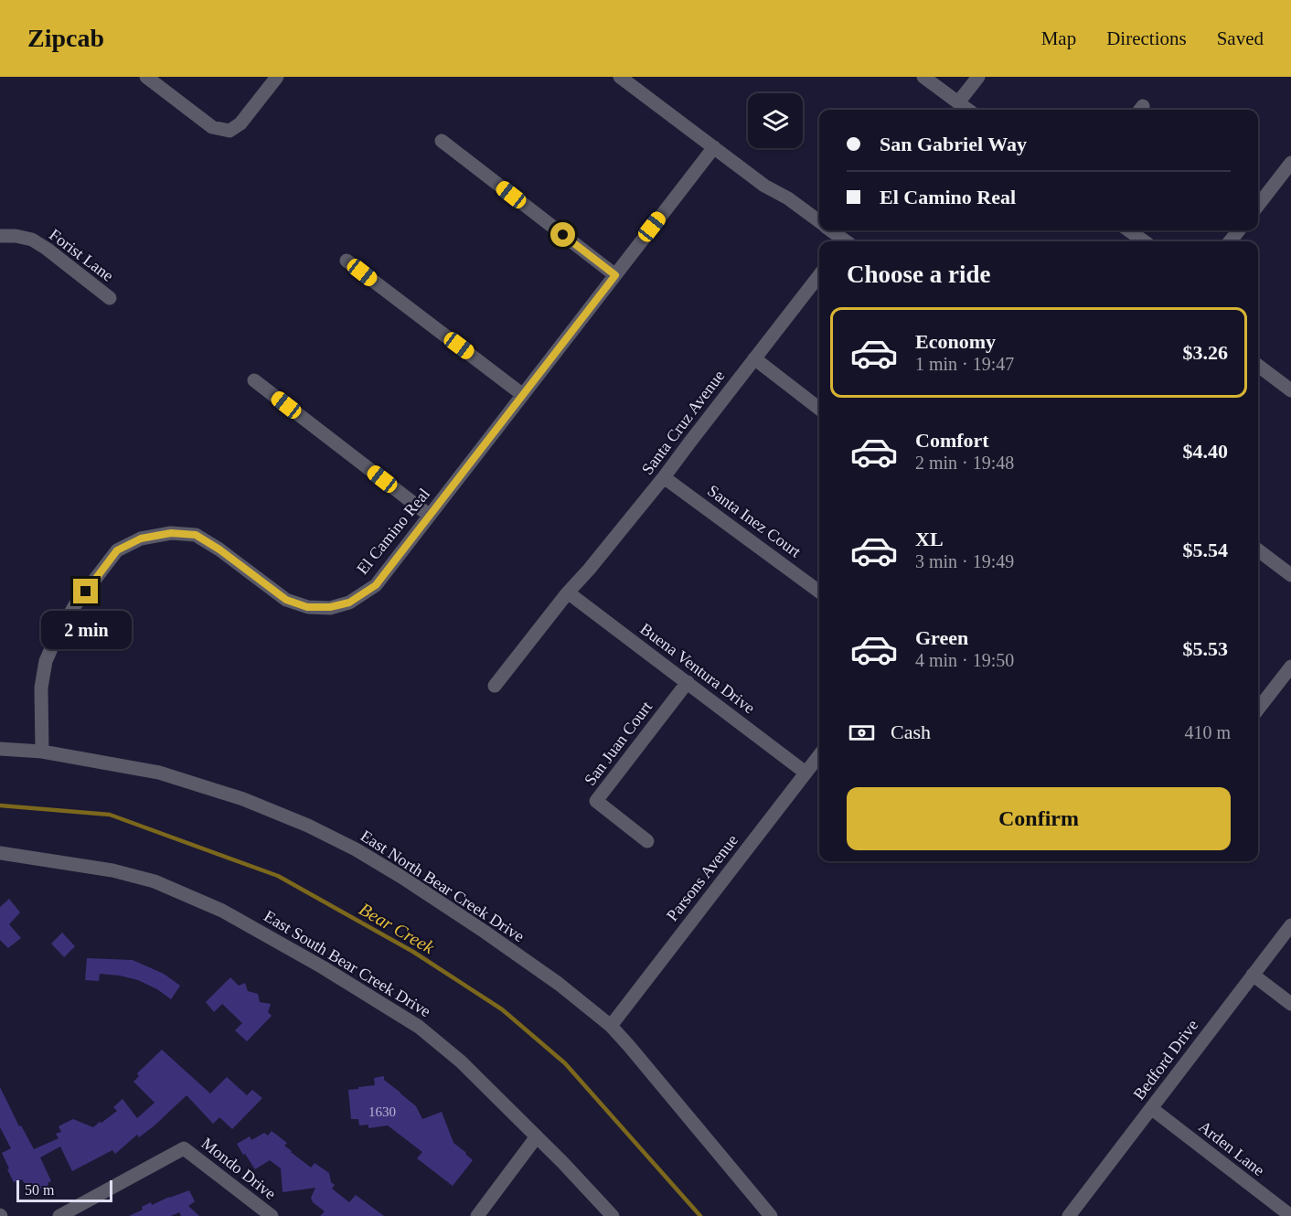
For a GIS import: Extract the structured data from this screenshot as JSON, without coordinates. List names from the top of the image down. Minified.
{"streets":{"street":["Forist Lane","Santa Cruz Avenue","Santa Inez Court","El Camino Real","Buena Ventura Drive","San Juan Court","Parsons Avenue","East North Bear Creek Drive","East South Bear Creek Drive","Bedford Drive","Arden Lane","Mondo Drive"]},"crossings":[["Santa Cruz Avenue","Santa Inez Court"],["Santa Cruz Avenue","Buena Ventura Drive"],["El Camino Real","East North Bear Creek Drive"],["Buena Ventura Drive","San Juan Court"],["Buena Ventura Drive","Parsons Avenue"],["Parsons Avenue","East North Bear Creek Drive"],["Bedford Drive","Arden Lane"]],"water":["Bear Creek"],"house_numbers":["1630"],"scale_bar":"50 m","page":{"header":"Zipcab","nav":["Map","Directions","Saved"],"banner":["San Gabriel Way","El Camino Real"],"heading":"Choose a ride","list":[{"name":"Economy","note":"1 min · 19:47","value":"$3.26"},{"name":"Comfort","note":"2 min · 19:48","value":"$4.40"},{"name":"XL","note":"3 min · 19:49","value":"$5.54"},{"name":"Green","note":"4 min · 19:50","value":"$5.53"}],"bubble":"2 min","pay":["Cash","410 m"],"buttons":"Confirm","scale":"50 m"}}
